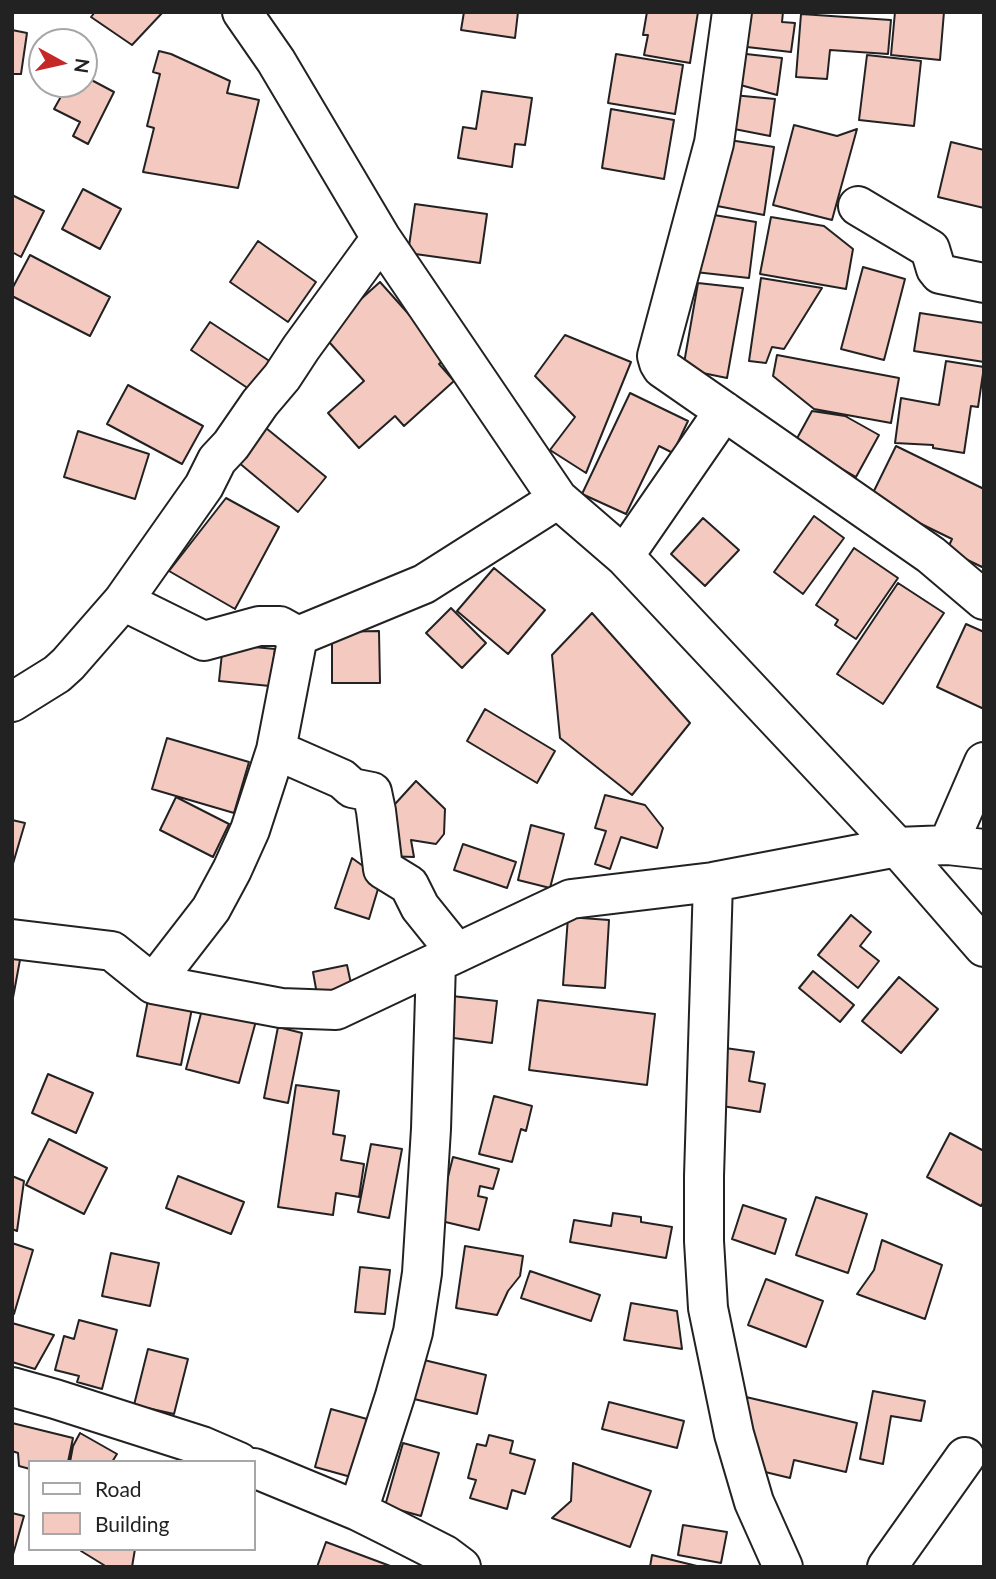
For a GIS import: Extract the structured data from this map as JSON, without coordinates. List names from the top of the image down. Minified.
{"legend":["Road","Building"],"north":"right"}
